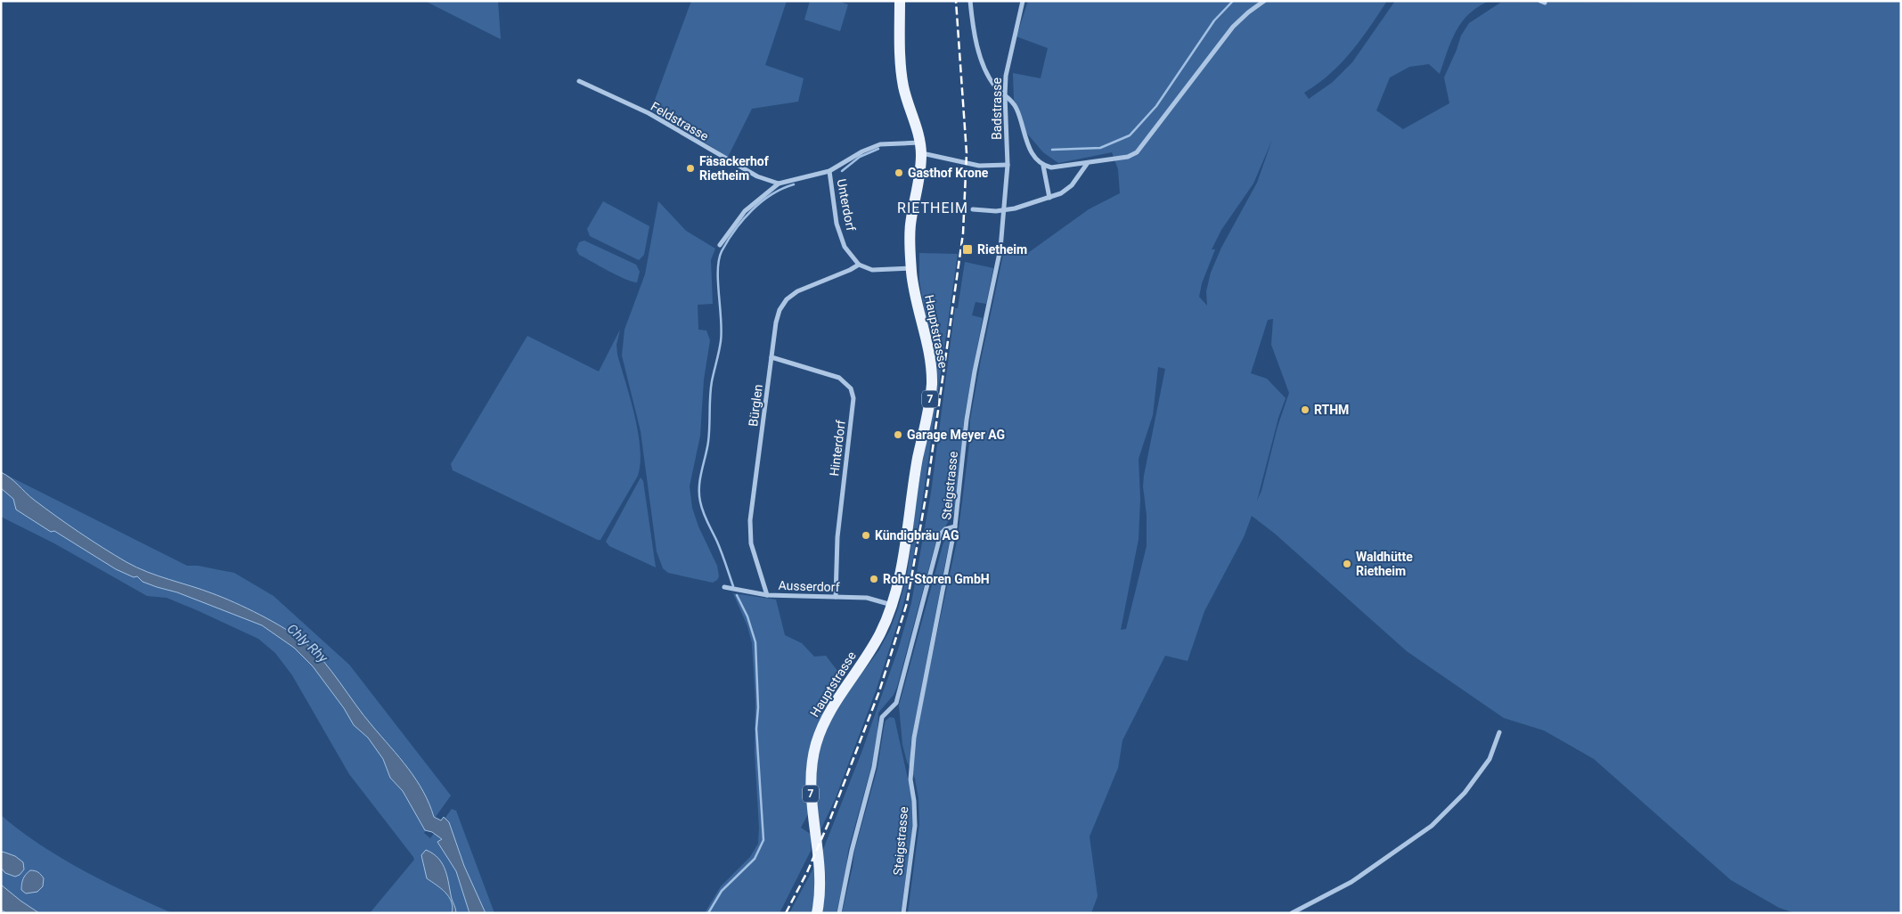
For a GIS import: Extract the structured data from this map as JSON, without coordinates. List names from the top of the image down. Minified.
{"streets":{"main road":["Hauptstrasse","7"],"street":["Badstrasse","Feldstrasse","Unterdorf","Bürglen","Hinterdorf","Steigstrasse","Ausserdorf"]},"crossings":[["Badstrasse","Steigstrasse"],["Unterdorf","Bürglen"],["Hauptstrasse","Ausserdorf"],["Bürglen","Hinterdorf"],["Bürglen","Ausserdorf"],["Hinterdorf","Ausserdorf"]],"districts":["RIETHEIM"],"water":["Chly Rhy"],"places":{"other":["Fäsackerhof Rietheim","Gasthof Krone","RTHM","Garage Meyer AG","Kündigbräu AG","Waldhütte Rietheim","Rohr-Storen GmbH"],"transit":["Rietheim"]}}
